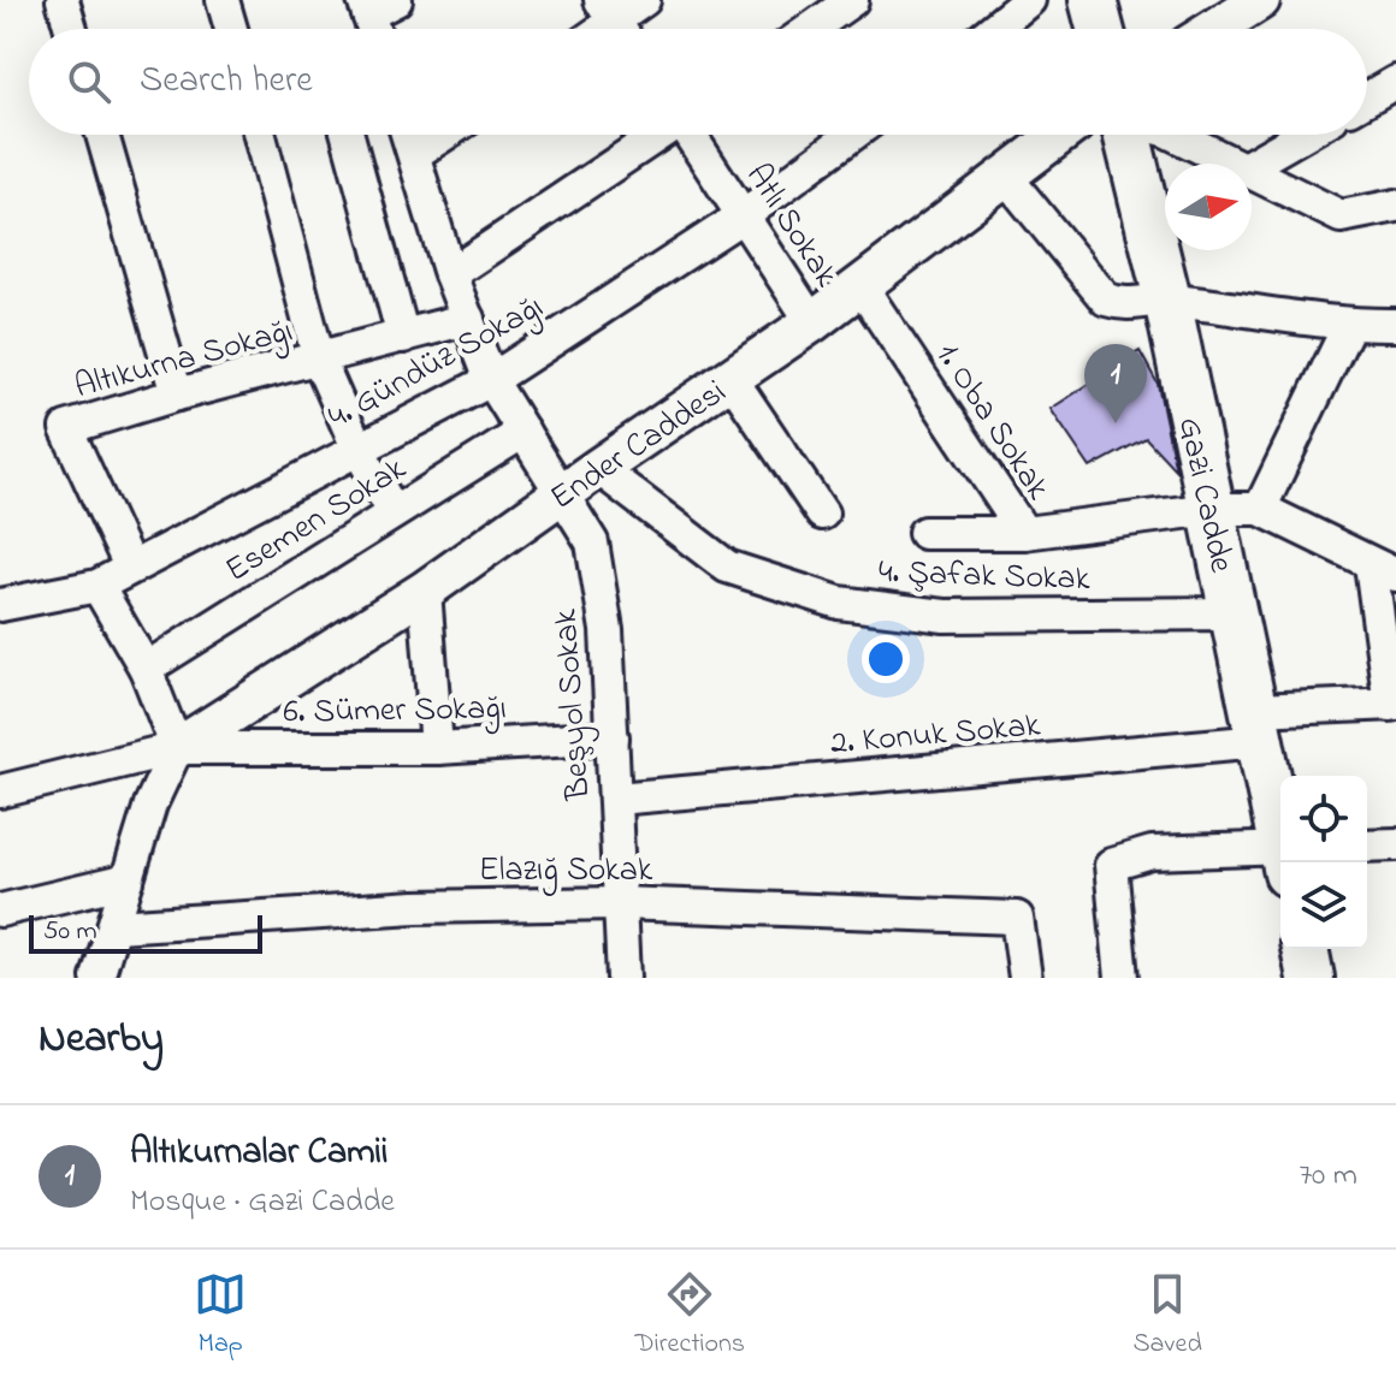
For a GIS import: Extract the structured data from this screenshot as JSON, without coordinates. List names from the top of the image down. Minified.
{"streets":{"main road":["Gazi Cadde"],"street":["Atlı Sokak","Altıkurna Sokağı","4. Gündüz Sokağı","1. Oba Sokak","Ender Caddesi","Esemen Sokak","4. Şafak Sokak","Beşyol Sokak","6. Sümer Sokağı","2. Konuk Sokak","Elazığ Sokak"]},"crossings":[["Atlı Sokak","4. Gündüz Sokağı"],["Atlı Sokak","Ender Caddesi"],["Altıkurna Sokağı","4. Gündüz Sokağı"],["Altıkurna Sokağı","Beşyol Sokak"],["4. Gündüz Sokağı","Beşyol Sokak"],["1. Oba Sokak","Ender Caddesi"],["1. Oba Sokak","Gazi Cadde"],["Ender Caddesi","4. Şafak Sokak"],["Ender Caddesi","Beşyol Sokak"],["Ender Caddesi","6. Sümer Sokağı"],["Gazi Cadde","4. Şafak Sokak"],["Gazi Cadde","2. Konuk Sokak"],["Esemen Sokak","Beşyol Sokak"],["Beşyol Sokak","6. Sümer Sokağı"],["Beşyol Sokak","2. Konuk Sokak"],["Beşyol Sokak","Elazığ Sokak"]],"scale_bar":"50 m","north":"right","page":{"search":"Search here","pins":"1","scale":"50 m","heading":"Nearby","list":[{"mark":"1","name":"Altıkurnalar Camii","note":"Mosque · Gazi Cadde","value":"70 m"}],"nav":["Map","Directions","Saved"]}}
